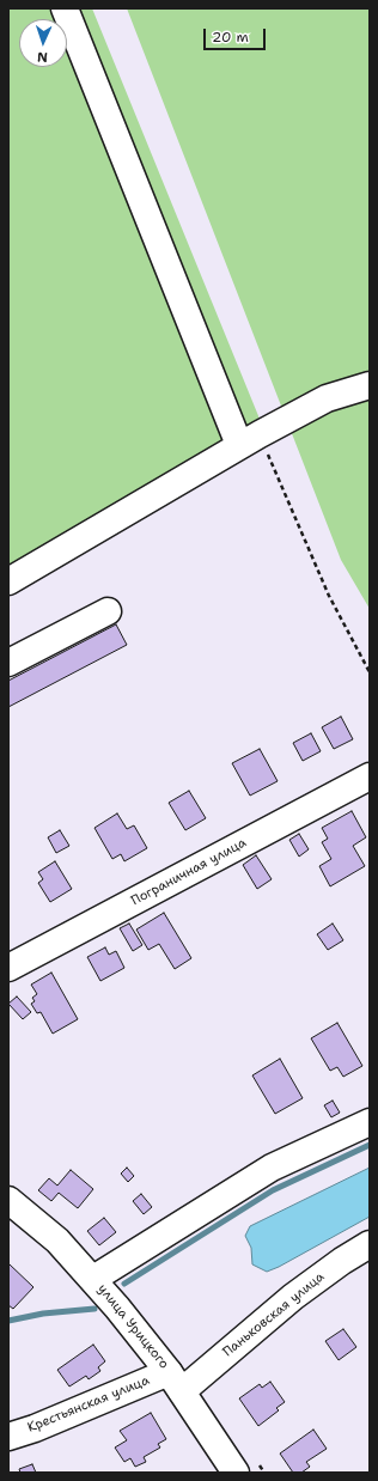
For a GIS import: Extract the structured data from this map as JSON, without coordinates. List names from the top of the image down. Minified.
{"streets":{"street":["Пограничная улица","Паньковская улица","улица Урицкого","Крестьянская улица"]},"crossings":[["Паньковская улица","улица Урицкого"],["Паньковская улица","Крестьянская улица"],["улица Урицкого","Крестьянская улица"]],"scale_bar":"20 m","north":"bottom"}
